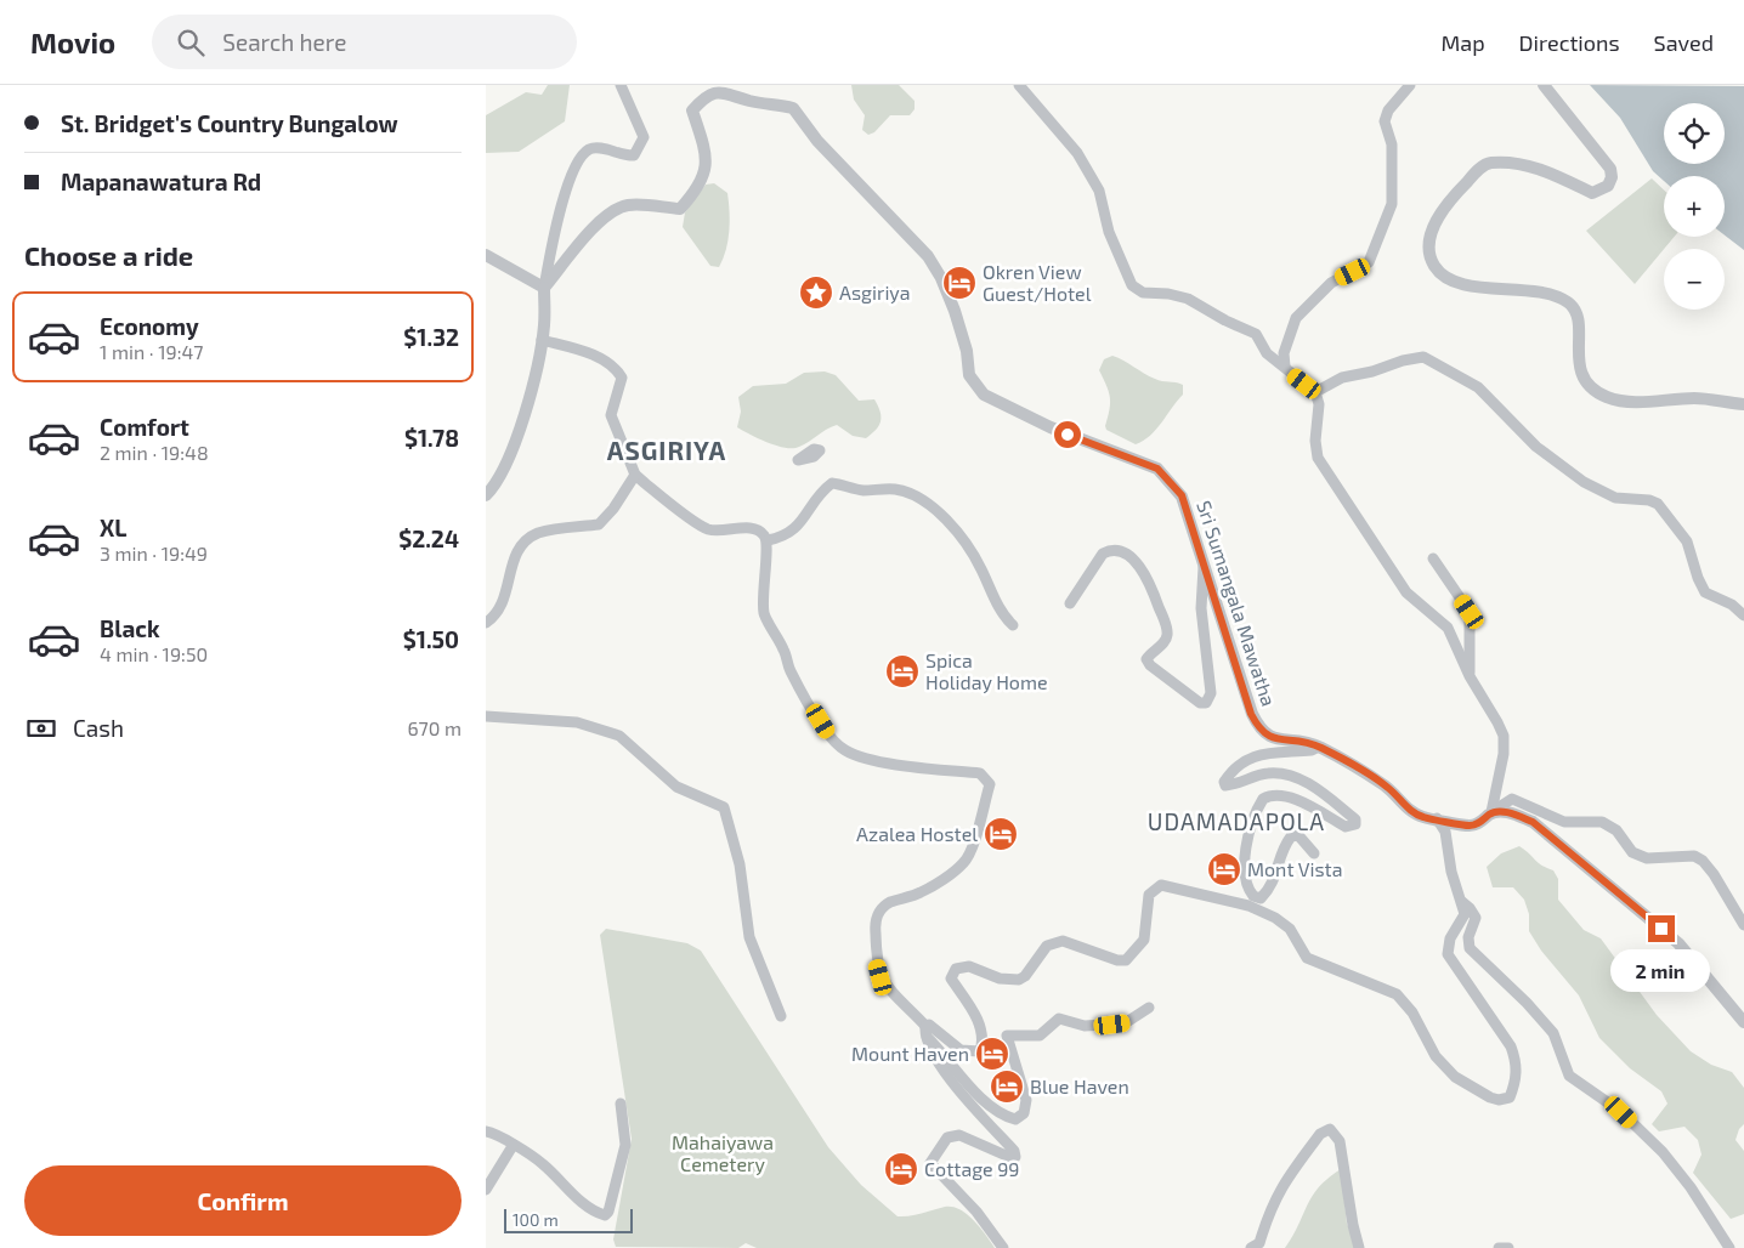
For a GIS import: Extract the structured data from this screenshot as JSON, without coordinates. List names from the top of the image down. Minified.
{"streets":{"street":["Sri Sumangala Mawatha"]},"districts":["ASGIRIYA","UDAMADAPOLA"],"parks":["Mahaiyawa Cemetery"],"places":{"hotel":["Okren View Guest/Hotel","Spica Holiday Home","Azalea Hostel","Mont Vista","Mount Haven","Blue Haven","Cottage 99"],"place":["Asgiriya"]},"scale_bar":"100 m","page":{"header":"Movio","search":"Search here","nav":["Map","Directions","Saved"],"banner":["St. Bridget's Country Bungalow","Mapanawatura Rd"],"map_buttons":["+","−"],"heading":"Choose a ride","list":[{"name":"Economy","note":"1 min · 19:47","value":"$1.32"},{"name":"Comfort","note":"2 min · 19:48","value":"$1.78"},{"name":"XL","note":"3 min · 19:49","value":"$2.24"},{"name":"Black","note":"4 min · 19:50","value":"$1.50"}],"pay":["Cash","670 m"],"bubble":"2 min","buttons":"Confirm","scale":"100 m"}}
